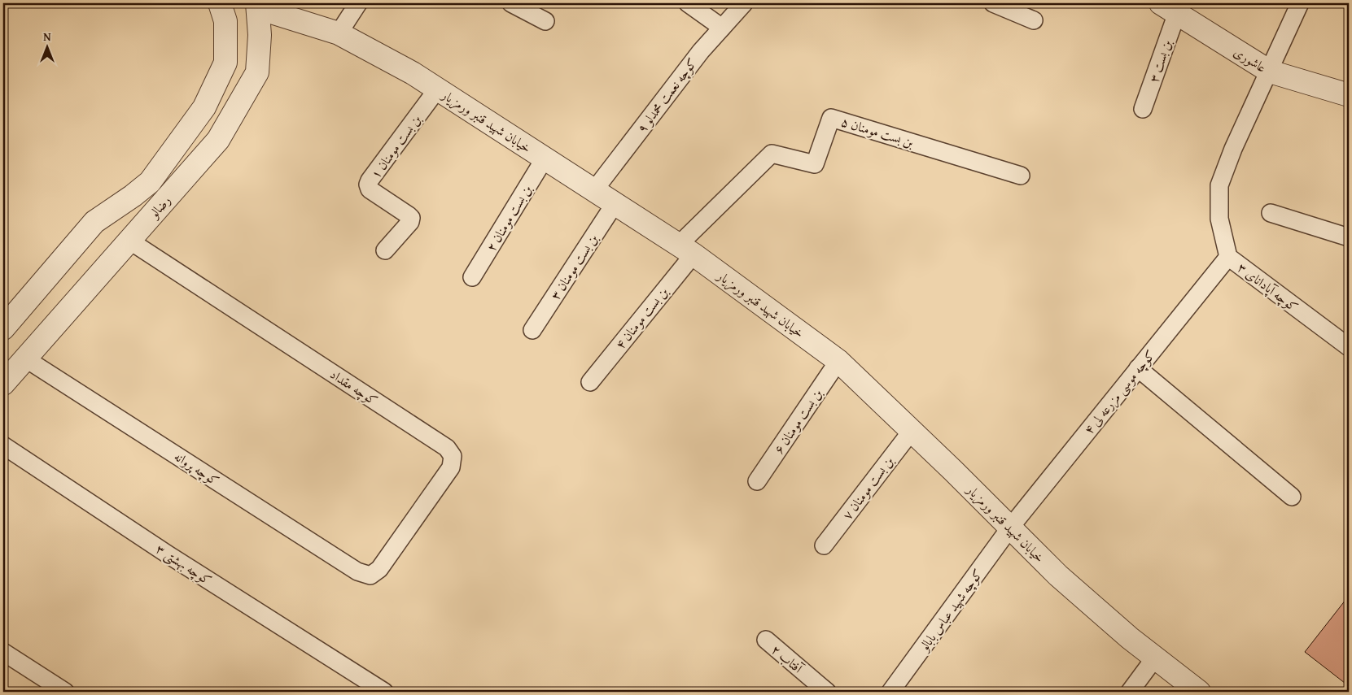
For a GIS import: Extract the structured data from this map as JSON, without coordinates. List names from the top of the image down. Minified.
{"streets":{"street":["عاشوری","۳ بن بست","کوچه نعمت محمدلو ۹","خیابان شهید قنبر ورمزیار","۵ بن بست مومنان","بن بست مومنان ۱","رضالو","۲ بن بست مومنان","۳ بن بست مومنان","کوچه آپادانای ۳","۴ بن بست مومنان","کوچه مقداد","۴ کوچه موسی مزرعه لی","۶ بن بست مومنان","کوچه پروانه","۷ بن بست مومنان","کوچه بهشتی ۳","کوچه شهید عباس بابالو","آفتاب ۲"]},"crossings":[["عاشوری","۳ بن بست"],["عاشوری","کوچه آپادانای ۳"],["کوچه نعمت محمدلو ۹","خیابان شهید قنبر ورمزیار"],["خیابان شهید قنبر ورمزیار","۵ بن بست مومنان"],["خیابان شهید قنبر ورمزیار","بن بست مومنان ۱"],["خیابان شهید قنبر ورمزیار","رضالو"],["خیابان شهید قنبر ورمزیار","۲ بن بست مومنان"],["خیابان شهید قنبر ورمزیار","۳ بن بست مومنان"],["خیابان شهید قنبر ورمزیار","۴ بن بست مومنان"],["خیابان شهید قنبر ورمزیار","۴ کوچه موسی مزرعه لی"],["خیابان شهید قنبر ورمزیار","۶ بن بست مومنان"],["خیابان شهید قنبر ورمزیار","۷ بن بست مومنان"],["خیابان شهید قنبر ورمزیار","کوچه شهید عباس بابالو"],["۵ بن بست مومنان","۴ بن بست مومنان"],["رضالو","کوچه مقداد"],["رضالو","کوچه پروانه"],["کوچه آپادانای ۳","۴ کوچه موسی مزرعه لی"],["کوچه مقداد","کوچه پروانه"],["۴ کوچه موسی مزرعه لی","کوچه شهید عباس بابالو"]],"north":"top"}
